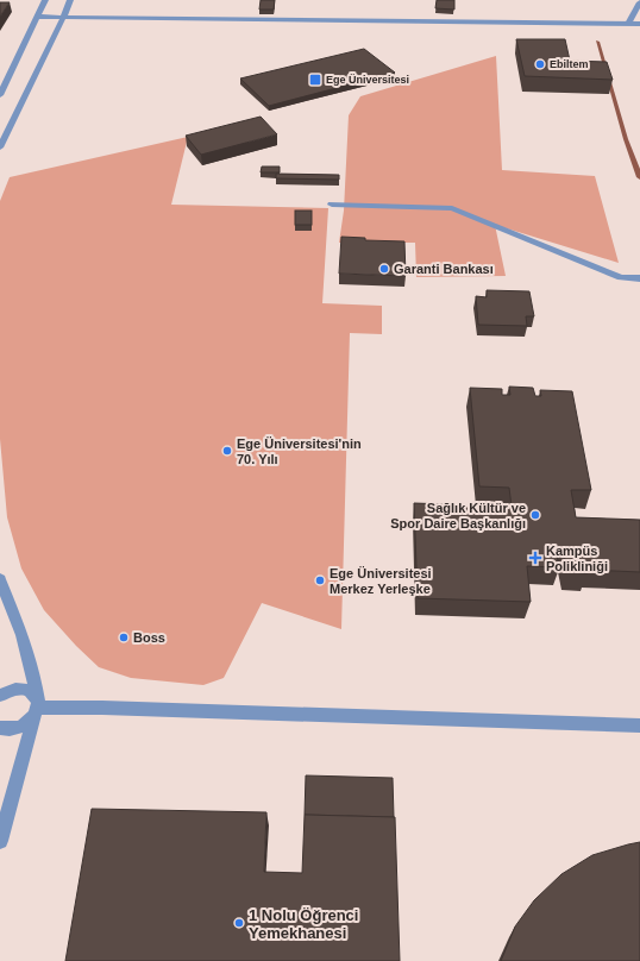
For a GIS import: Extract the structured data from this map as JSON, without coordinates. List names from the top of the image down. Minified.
{"places":{"other":["Ebiltem","Garanti Bankası","Ege Üniversitesi'nin 70. Yılı","Sağlık Kültür ve Spor Daire Başkanlığı","Ege Üniversitesi Merkez Yerleşke","Boss","1 Nolu Öğrenci Yemekhanesi"],"transit":["Ege Üniversitesi"],"health":["Kampüs Polikliniği"]}}
